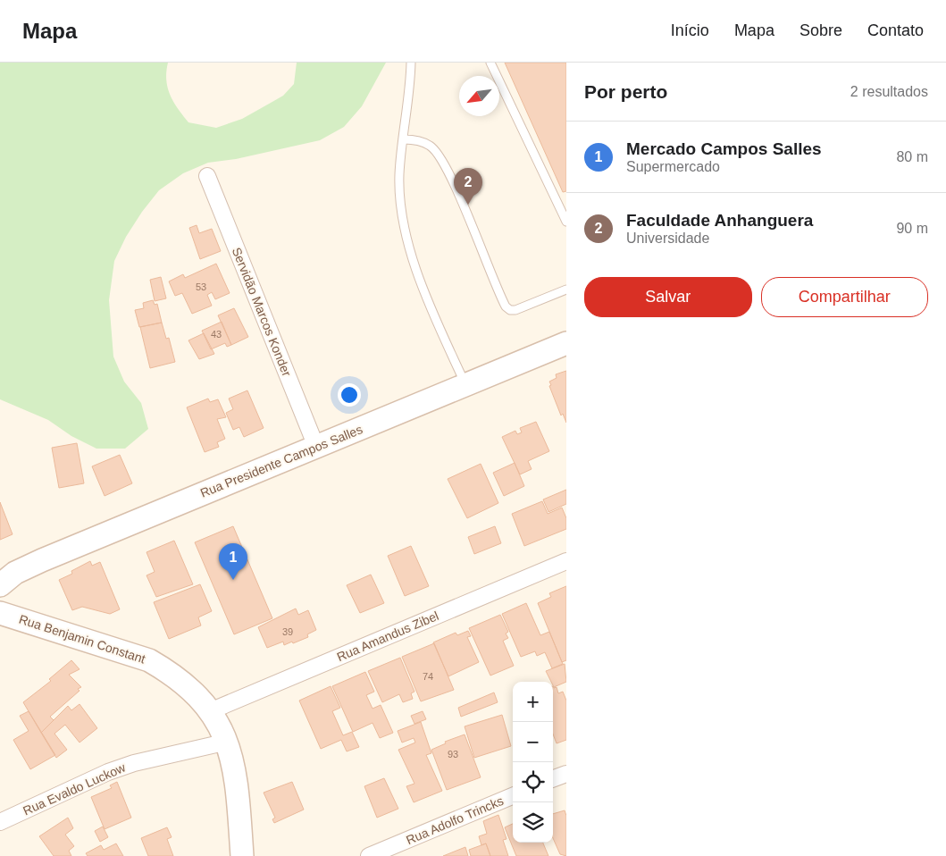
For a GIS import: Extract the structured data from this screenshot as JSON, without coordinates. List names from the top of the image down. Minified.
{"streets":{"main road":["Rua Presidente Campos Salles","Rua Benjamin Constant"],"street":["Servidão Marcos Konder","Rua Amandus Zibel","Rua Evaldo Luckow","Rua Adolfo Trincks"]},"crossings":[["Servidão Marcos Konder","Rua Presidente Campos Salles"],["Rua Amandus Zibel","Rua Benjamin Constant"],["Rua Benjamin Constant","Rua Evaldo Luckow"]],"house_numbers":["53","43","39","74","93"],"north":"bottom left","page":{"header":"Mapa","nav":["Início","Mapa","Sobre","Contato"],"heading":["Por perto","2 resultados"],"list":[{"mark":"1","name":"Mercado Campos Salles","note":"Supermercado","value":"80 m"},{"mark":"2","name":"Faculdade Anhanguera","note":"Universidade","value":"90 m"}],"pins":["2","1"],"buttons":["Salvar","Compartilhar"],"map_buttons":["+","−"]}}
